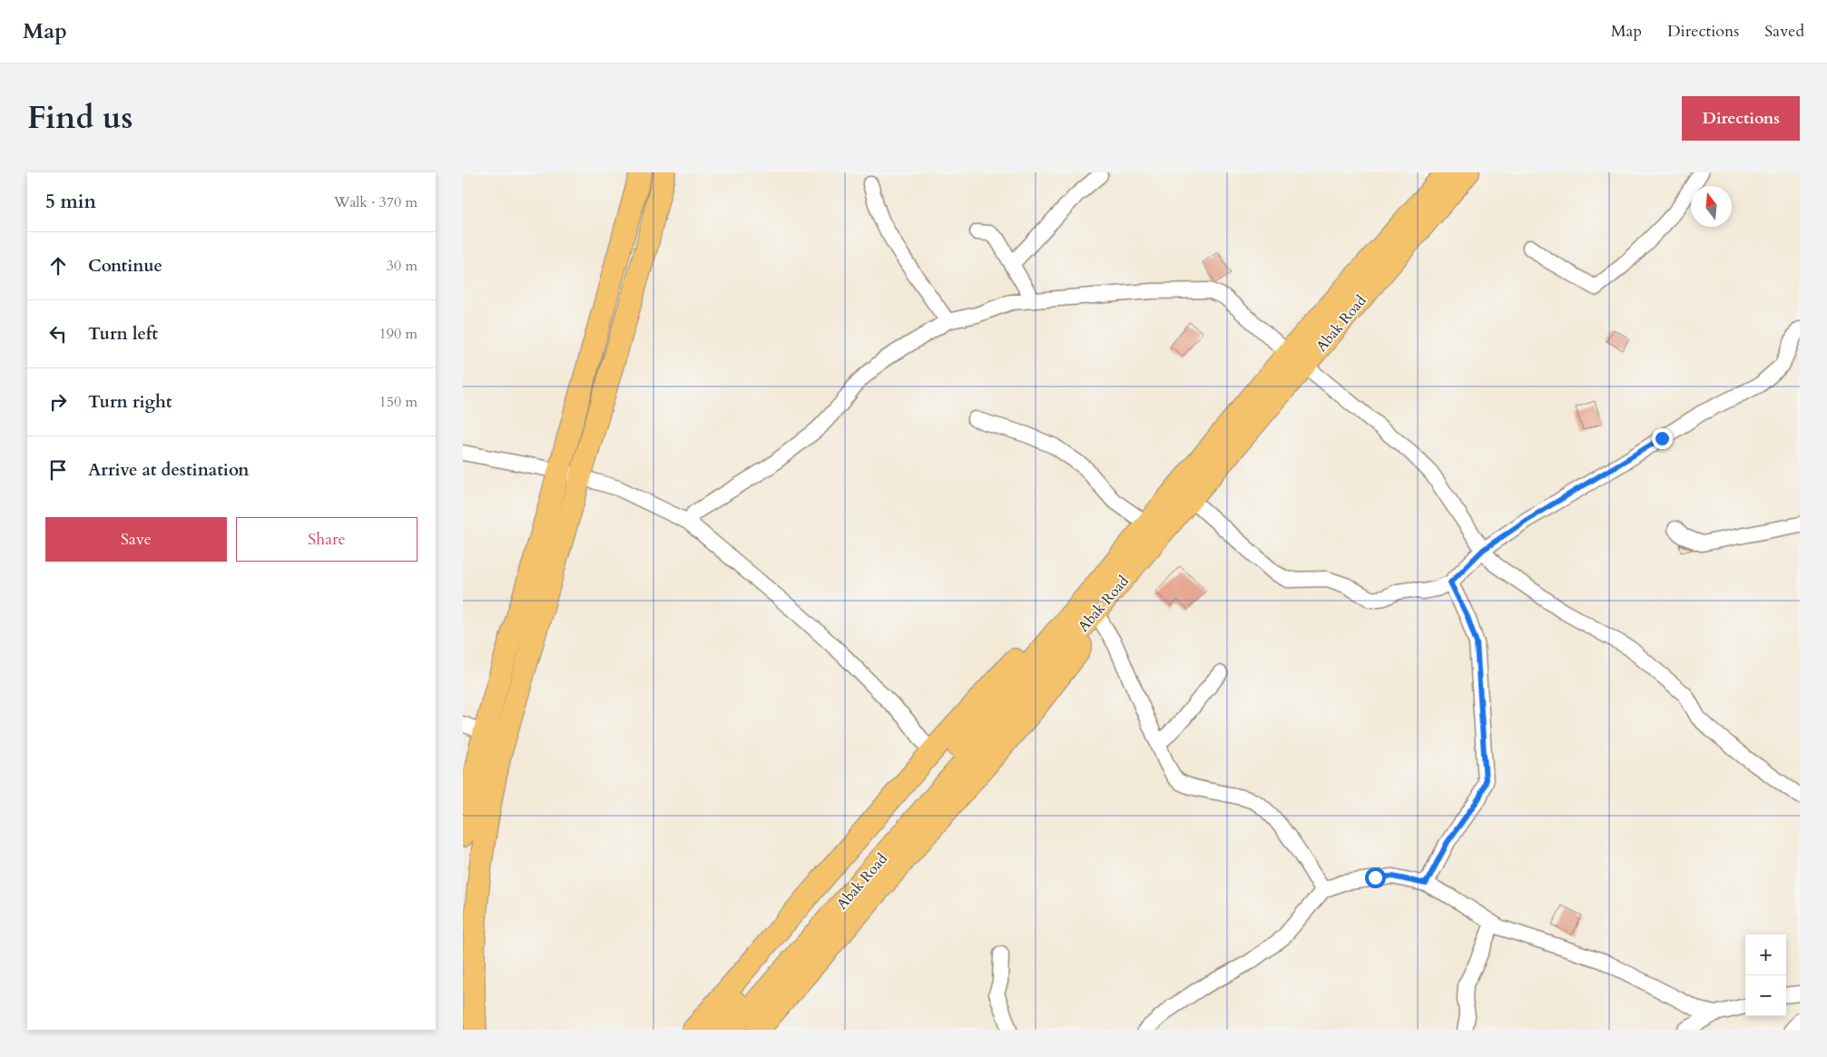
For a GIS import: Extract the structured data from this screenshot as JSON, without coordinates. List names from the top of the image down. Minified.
{"streets":{"highway":["Abak Road"]},"north":"top","page":{"header":"Map","nav":["Map","Directions","Saved"],"title":"Find us","buttons":["Directions",["Save","Share"]],"heading":["5 min","Walk · 370 m"],"list":[["Continue","30 m"],["Turn left","190 m"],["Turn right","150 m"],"Arrive at destination"],"map_buttons":["+","−"]}}
